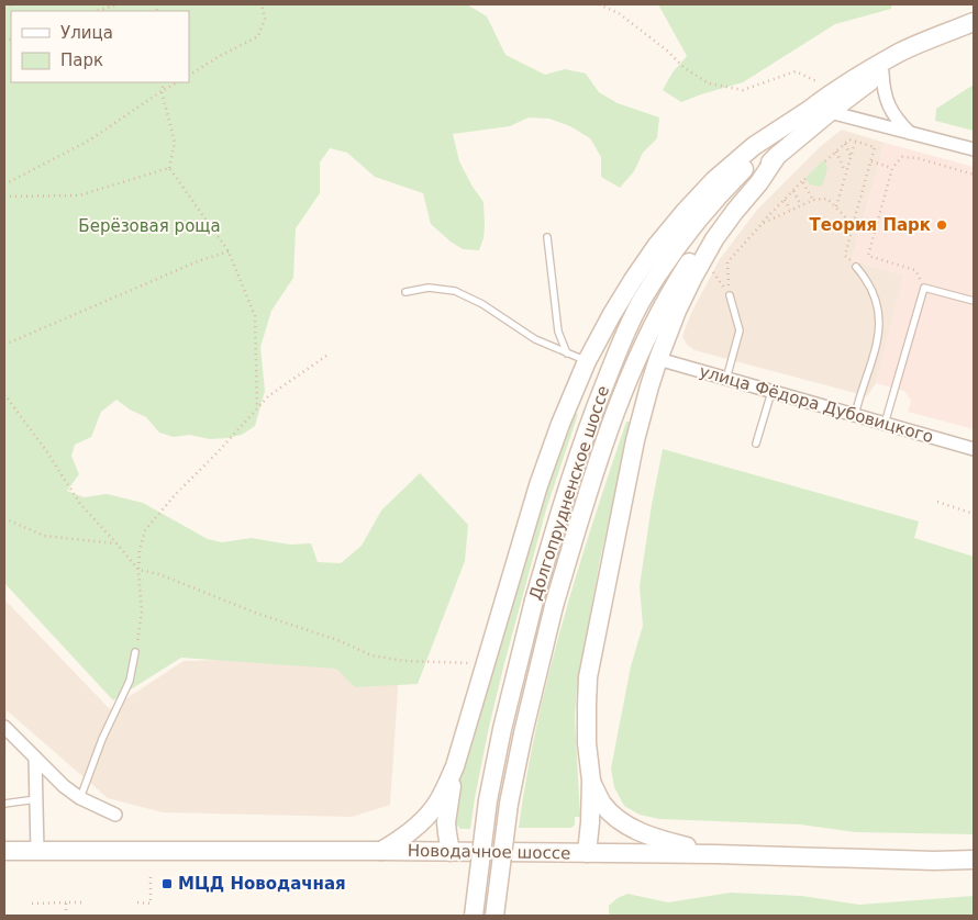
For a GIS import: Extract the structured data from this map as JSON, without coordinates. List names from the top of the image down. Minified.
{"streets":{"street":["улица Фёдора Дубовицкого","Долгопрудненское шоссе","Новодачное шоссе"]},"parks":["Берёзовая роща"],"places":{"other":["Теория Парк"],"transit":["МЦД Новодачная"]},"legend":["Улица","Парк"]}
